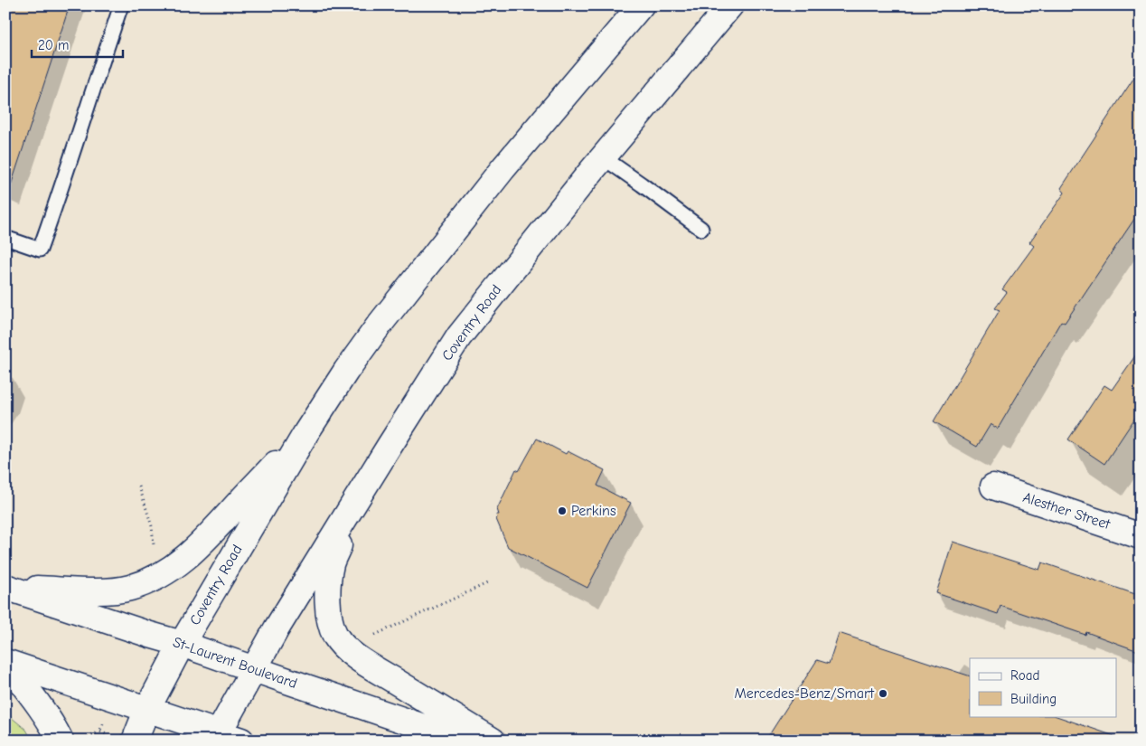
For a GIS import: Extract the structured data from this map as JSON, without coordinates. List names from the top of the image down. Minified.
{"streets":{"main road":["Coventry Road","Alesther Street","St-Laurent Boulevard"]},"crossings":[["Coventry Road","St-Laurent Boulevard"]],"places":["Perkins","Mercedes-Benz/Smart"],"legend":["Road","Building"],"scale_bar":"20 m"}
